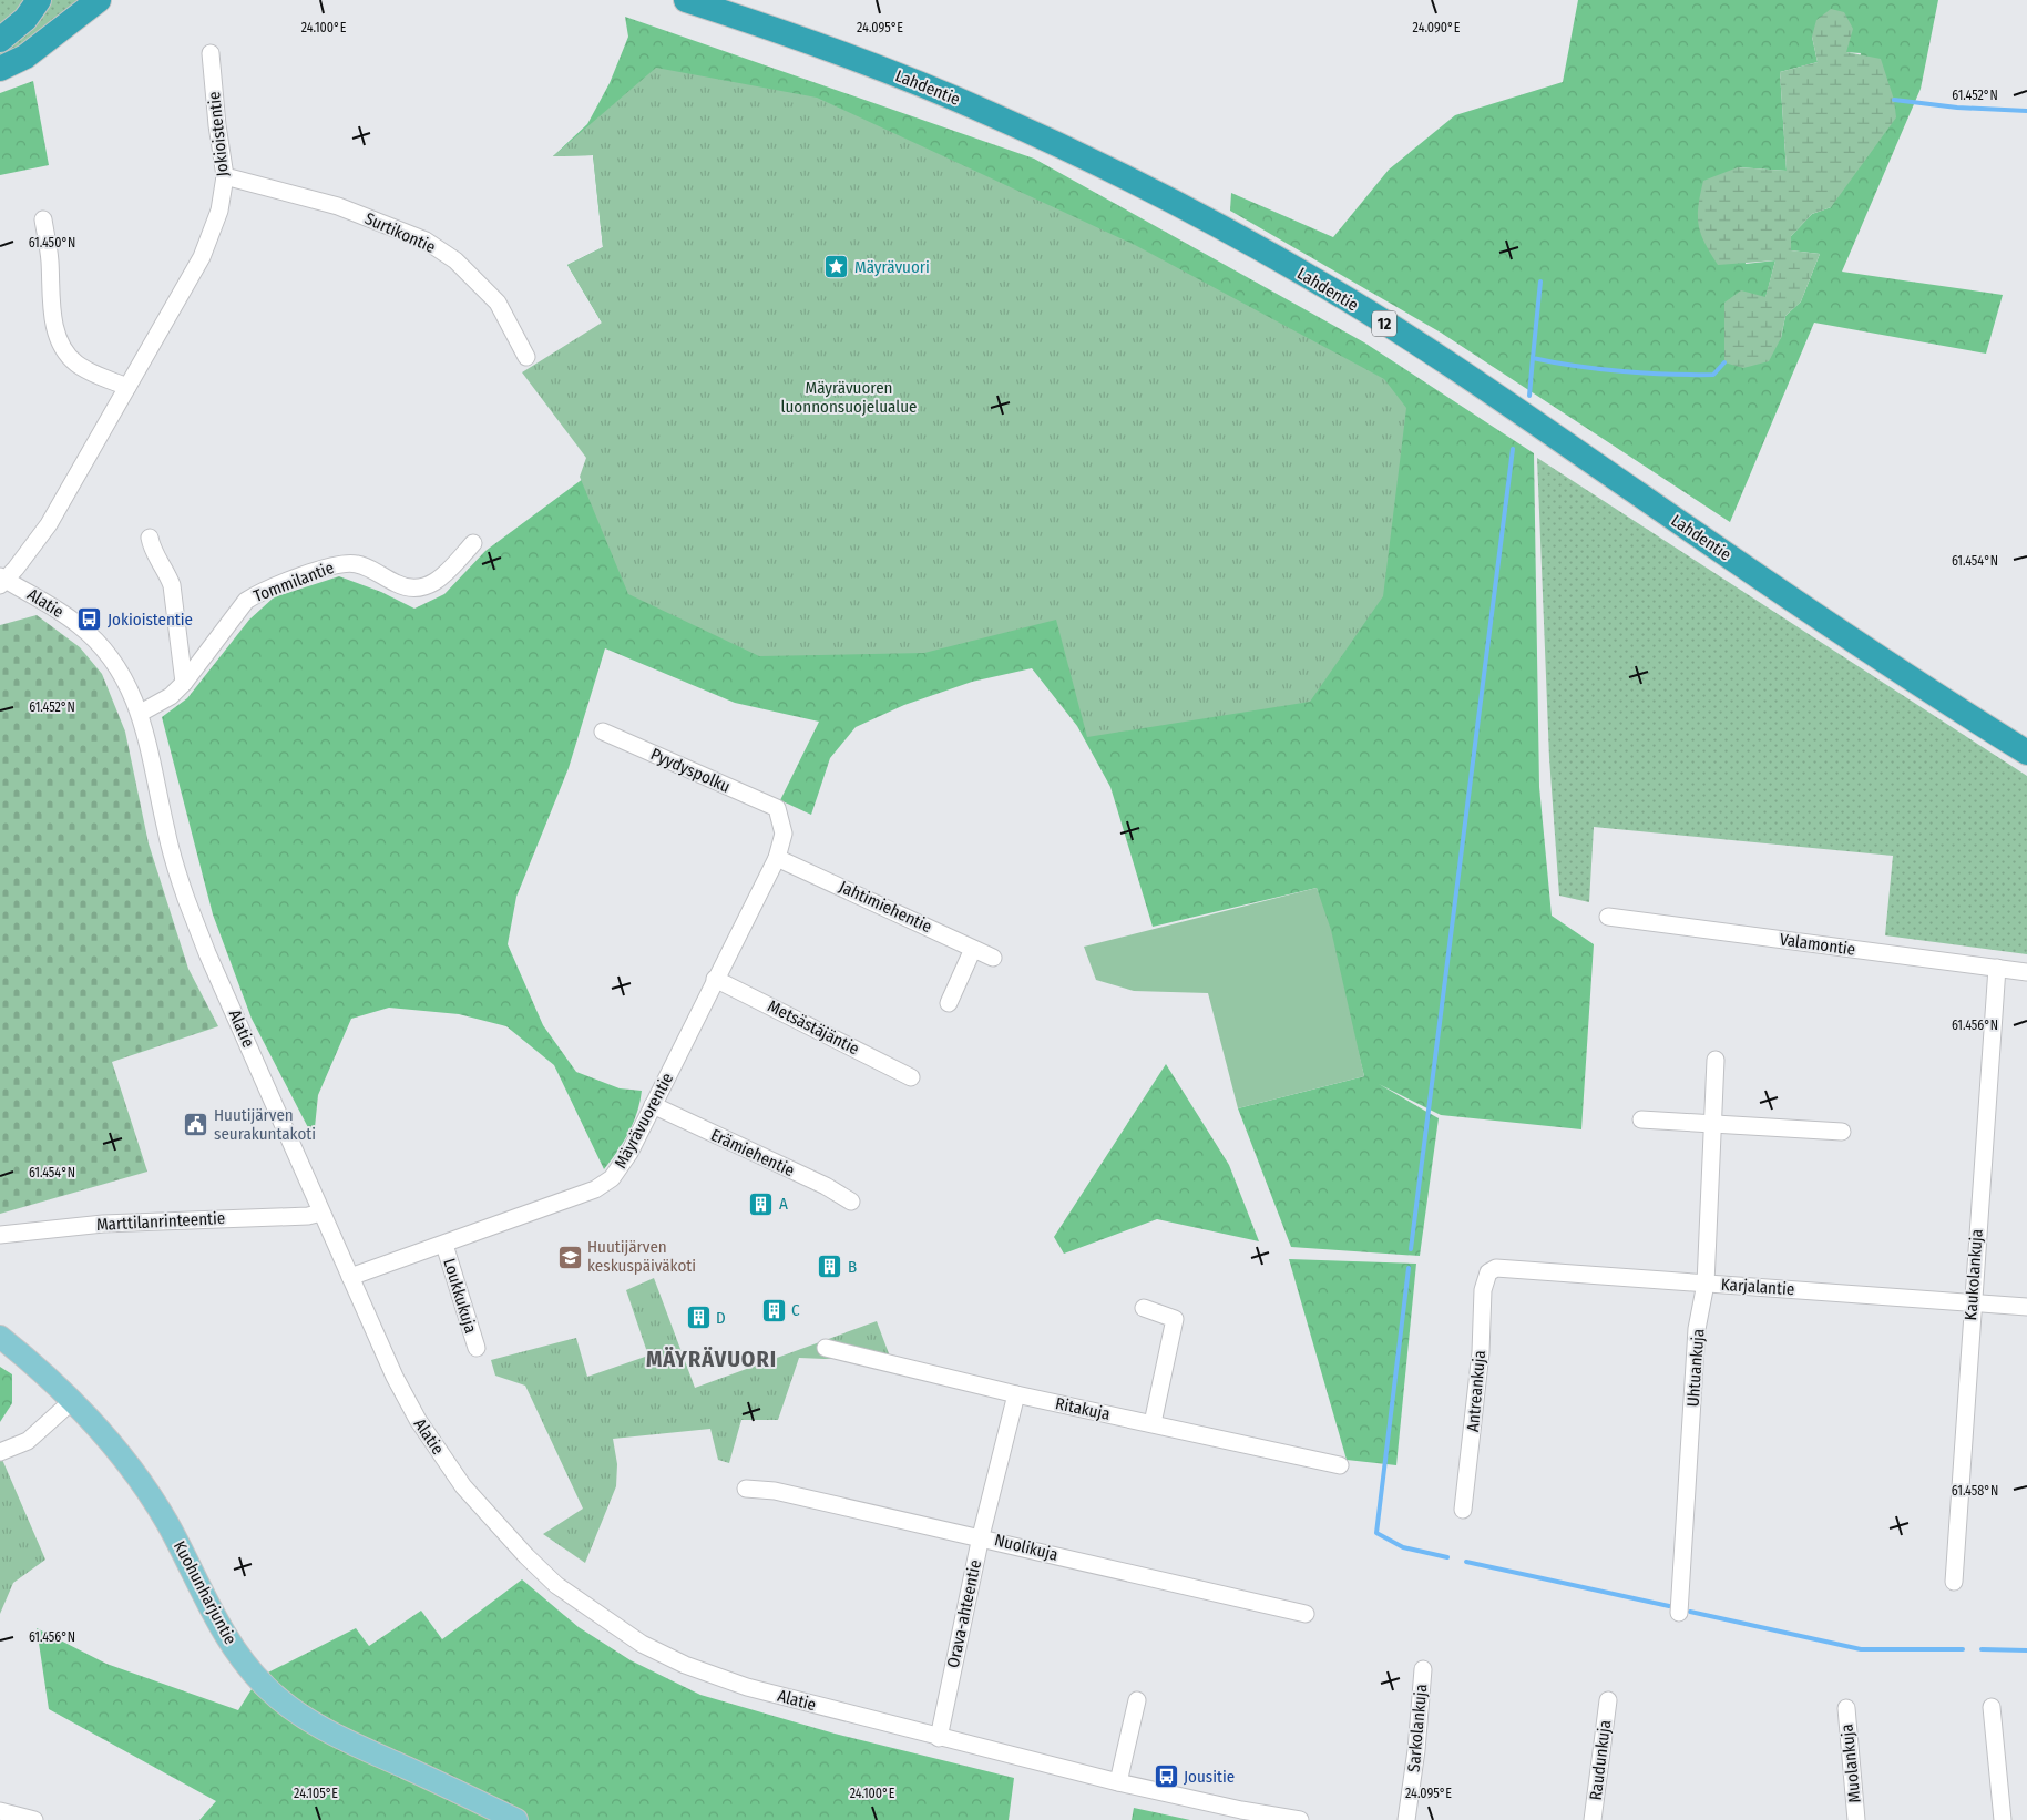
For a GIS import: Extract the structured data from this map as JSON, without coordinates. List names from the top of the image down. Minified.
{"streets":{"highway":["Lahdentie","12"],"main road":["Kuohunharjuntie"],"street":["Jokioistentie","Surtikontie","Tommilantie","Alatie","Pyydyspolku","Jahtimiehentie","Valamontie","Metsästäjäntie","Mäyrävuorentie","Erämiehentie","Marttilanrinteentie","Kaukolankuja","Karjalantie","Loukkukuja","Uhtuankuja","Antreankuja","Ritakuja","Nuolikuja","Orava-ahteentie","Sarkolankuja","Raudunkuja","Muolankuja"]},"crossings":[["Jokioistentie","Surtikontie"],["Jokioistentie","Alatie"],["Tommilantie","Alatie"],["Alatie","Mäyrävuorentie"],["Alatie","Marttilanrinteentie"],["Alatie","Orava-ahteentie"],["Pyydyspolku","Mäyrävuorentie"],["Jahtimiehentie","Mäyrävuorentie"],["Valamontie","Kaukolankuja"],["Metsästäjäntie","Mäyrävuorentie"],["Mäyrävuorentie","Erämiehentie"],["Mäyrävuorentie","Loukkukuja"],["Kaukolankuja","Karjalantie"],["Karjalantie","Uhtuankuja"],["Karjalantie","Antreankuja"],["Ritakuja","Orava-ahteentie"],["Nuolikuja","Orava-ahteentie"]],"districts":["MÄYRÄVUORI"],"parks":["Mäyrävuoren luonnonsuojelualue"],"places":{"place":["Mäyrävuori"],"bus stop":["Jokioistentie","Jousitie"],"public building":["Huutijärven seurakuntakoti"],"building":["A","B","C","D"],"school or university":["Huutijärven keskuspäiväkoti"]},"coordinates":["24.100°E","24.095°E","24.090°E","61.452°N","61.450°N","61.454°N","61.456°N","61.458°N","24.105°E"]}
